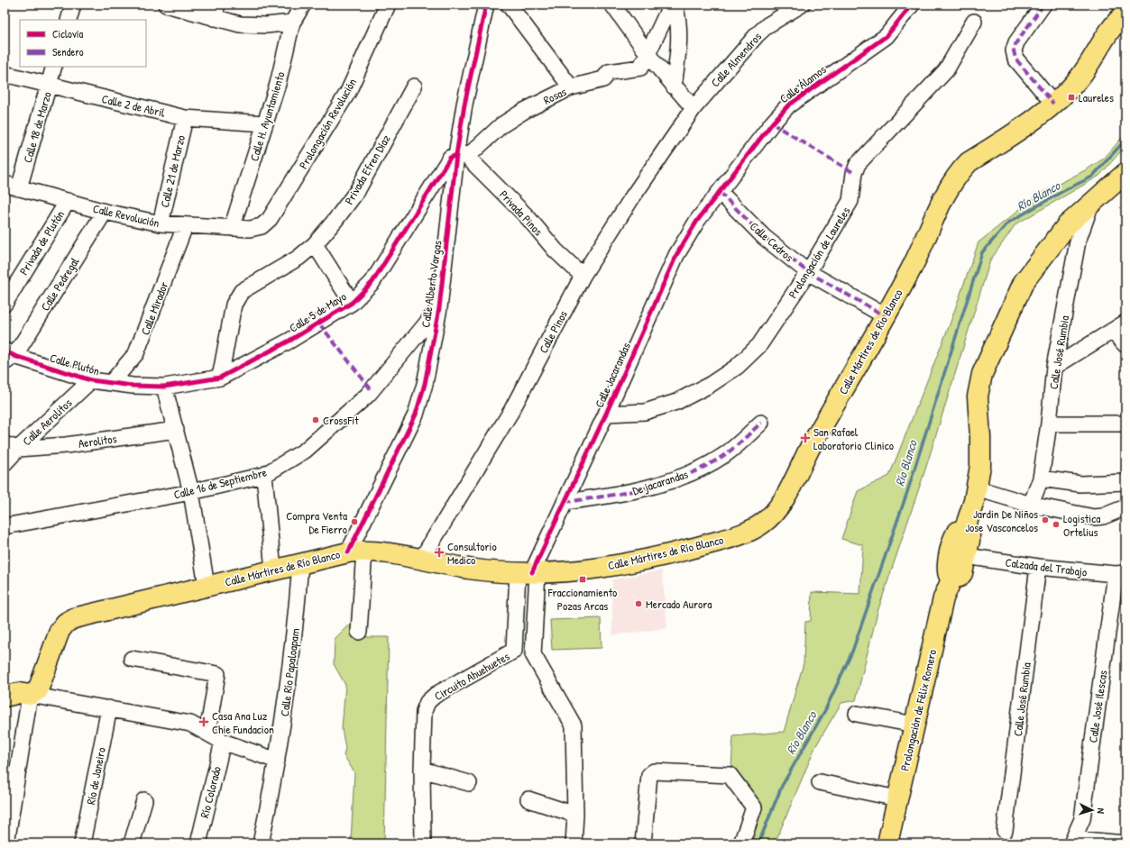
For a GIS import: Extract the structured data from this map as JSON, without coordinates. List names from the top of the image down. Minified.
{"streets":{"main road":["Calle Mártires de Río Blanco","Prolongación de Félix Romero"],"street":["Calle Almendros","Calle Álamos","Rosas","Calle 2 de Abril","Calle H. Ayuntamiento","Prolongación Revolución","Calle 18 de Marzo","Privada Efren Díaz","Calle 21 de Marzo","Privada Pinos","Calle Revolución","Calle Cedros","Privada de Plutón","Prolongación de Laureles","Calle Pedregal","Calle Alberto Vargas","Calle Mirador","Calle 5 de Mayo","Calle Pinos","Calle José Rumbia","Calle Plutón","Calle Jacarandas","Calle Aerolitos","Aerolitos","De jacarandas","Calle 16 de Septiembre","Calzada del Trabajo","Calle Río Papaloapam","Circuito Ahuehuetes","Calle José Ilescas","Río de Janeiro","Río Colorado"]},"crossings":[["Calle Almendros","Calle Pinos"],["Calle Álamos","Calle Cedros"],["Calle Álamos","Calle Jacarandas"],["Rosas","Privada Pinos"],["Rosas","Calle Alberto Vargas"],["Rosas","Calle 5 de Mayo"],["Calle 2 de Abril","Calle H. Ayuntamiento"],["Calle 2 de Abril","Calle 18 de Marzo"],["Calle 2 de Abril","Calle 21 de Marzo"],["Calle H. Ayuntamiento","Calle Revolución"],["Prolongación Revolución","Calle Revolución"],["Calle 18 de Marzo","Calle Revolución"],["Privada Efren Díaz","Calle 5 de Mayo"],["Calle 21 de Marzo","Calle Revolución"],["Privada Pinos","Calle Alberto Vargas"],["Privada Pinos","Calle 5 de Mayo"],["Privada Pinos","Calle Pinos"],["Calle Revolución","Privada de Plutón"],["Calle Revolución","Calle Pedregal"],["Calle Revolución","Calle Mirador"],["Calle Cedros","Prolongación de Laureles"],["Calle Cedros","Calle Mártires de Río Blanco"],["Calle Cedros","Calle Jacarandas"],["Prolongación de Laureles","Calle Jacarandas"],["Calle Pedregal","Calle Plutón"],["Calle Alberto Vargas","Calle 5 de Mayo"],["Calle Alberto Vargas","Calle Mártires de Río Blanco"],["Calle Alberto Vargas","Calle 16 de Septiembre"],["Calle Mirador","Calle Plutón"],["Calle 5 de Mayo","Calle Plutón"],["Calle Pinos","Calle Mártires de Río Blanco"],["Calle Mártires de Río Blanco","Calle Jacarandas"],["Calle Mártires de Río Blanco","Calle Río Papaloapam"],["Calle Mártires de Río Blanco","Circuito Ahuehuetes"],["Calle José Rumbia","Calzada del Trabajo"],["Calle Plutón","Calle Aerolitos"],["Calle Jacarandas","De jacarandas"],["Calle Jacarandas","Circuito Ahuehuetes"],["Calle Aerolitos","Aerolitos"],["Calzada del Trabajo","Calle José Ilescas"]],"water":["Río Blanco"],"places":{"transit":["Laureles","Fraccionamiento Pozas Arcas"],"other":["CrossFit","Jardin De Niños Jose Vasconcelos","Compra Venta De Fierro","Logistica Ortelius","Mercado Aurora"],"health":["San Rafael Laboratorio Clinico","Consultorio Medico","Casa Ana Luz Chie Fundacion"]},"legend":["Ciclovía","Sendero"],"north":"right"}
